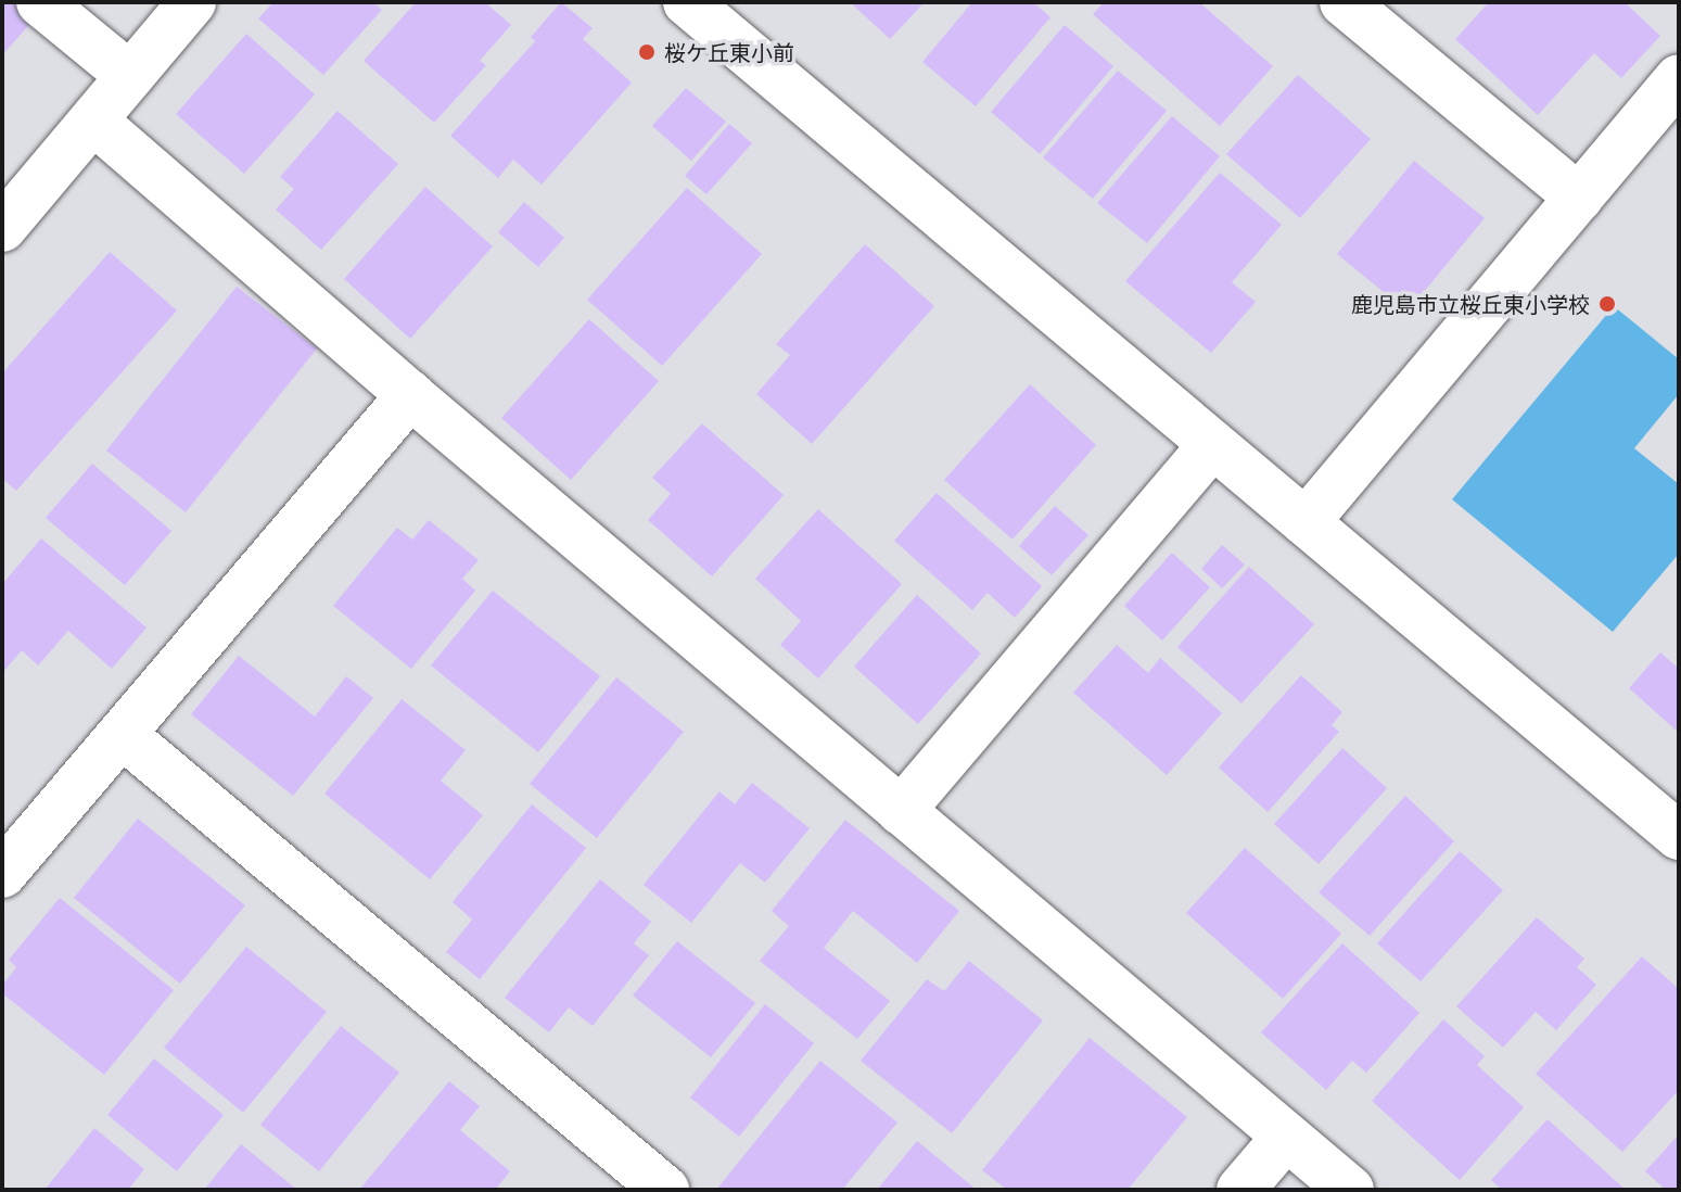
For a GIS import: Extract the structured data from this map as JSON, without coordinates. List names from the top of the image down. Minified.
{"places":["桜ケ丘東小前","鹿児島市立桜丘東小学校"]}
